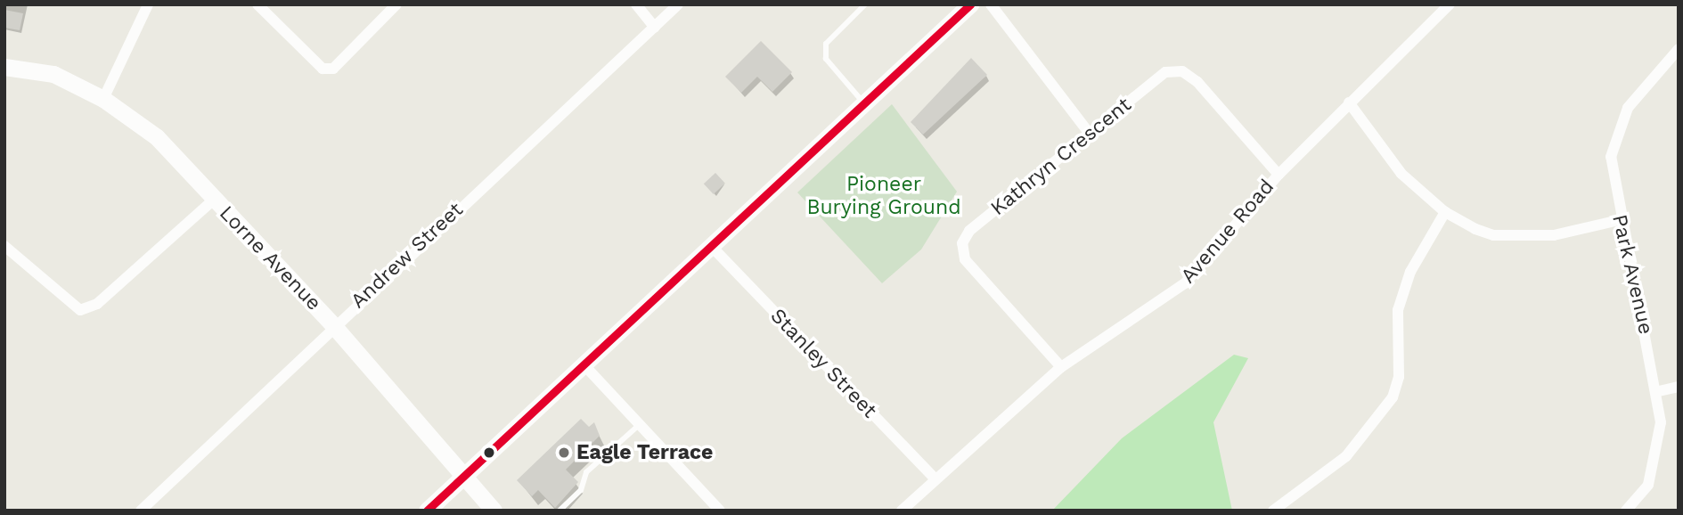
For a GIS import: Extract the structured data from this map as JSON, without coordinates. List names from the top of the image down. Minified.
{"streets":{"main road":["Lorne Avenue"],"street":["Kathryn Crescent","Avenue Road","Andrew Street","Park Avenue","Stanley Street"]},"crossings":[["Kathryn Crescent","Avenue Road"],["Avenue Road","Stanley Street"],["Andrew Street","Lorne Avenue"]],"parks":["Pioneer Burying Ground"],"places":["Eagle Terrace"]}
